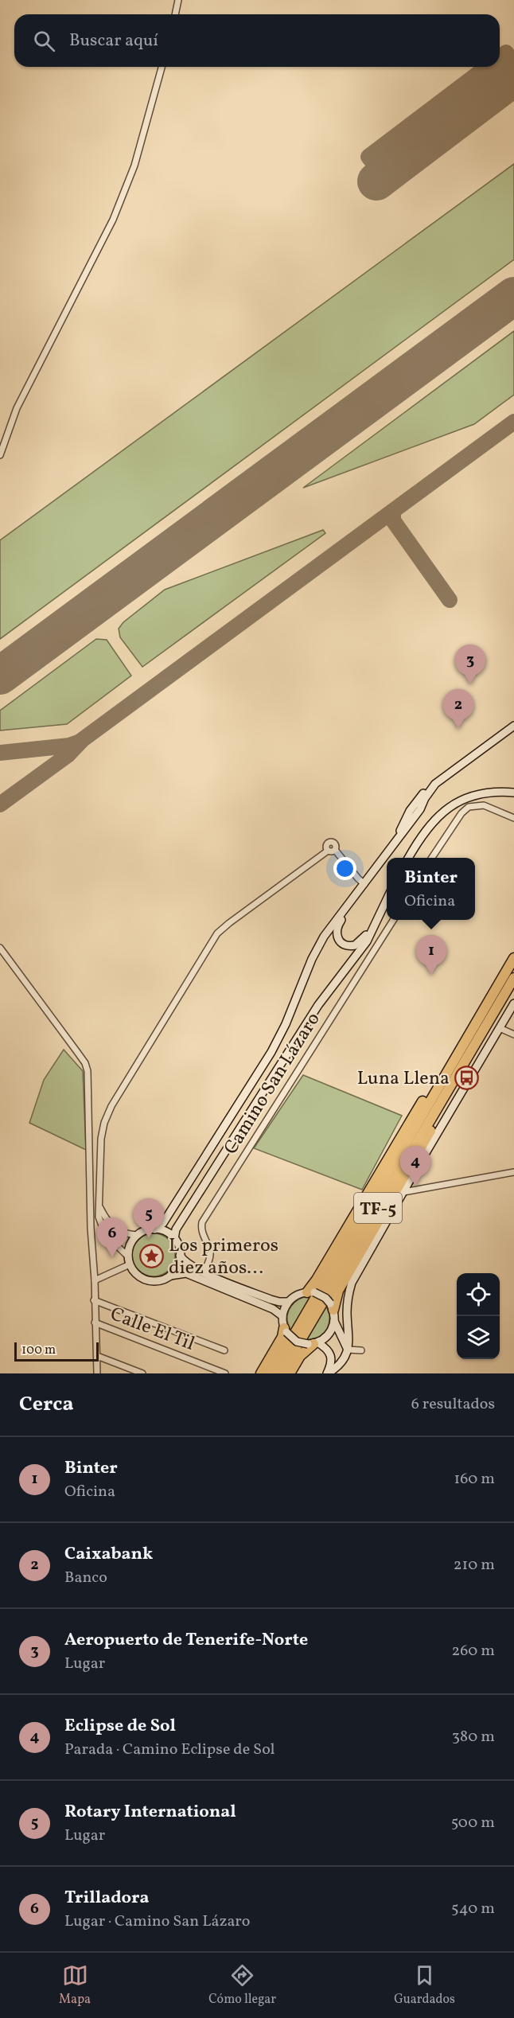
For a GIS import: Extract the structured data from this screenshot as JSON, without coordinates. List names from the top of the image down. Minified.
{"streets":{"highway":["TF-5"],"street":["Camino San Lázaro","Calle El Til"]},"places":{"bus stop":["Luna Llena"],"place":["Los primeros diez años..."]},"scale_bar":"100 m","page":{"search":"Buscar aquí","pins":["3","2","1","4","5","6"],"popup":["Binter","Oficina"],"scale":"100 m","heading":["Cerca","6 resultados"],"list":[{"mark":"1","name":"Binter","note":"Oficina","value":"160 m"},{"mark":"2","name":"Caixabank","note":"Banco","value":"210 m"},{"mark":"3","name":"Aeropuerto de Tenerife-Norte","note":"Lugar","value":"260 m"},{"mark":"4","name":"Eclipse de Sol","note":"Parada · Camino Eclipse de Sol","value":"380 m"},{"mark":"5","name":"Rotary International","note":"Lugar","value":"500 m"},{"mark":"6","name":"Trilladora","note":"Lugar · Camino San Lázaro","value":"540 m"}],"nav":["Mapa","Cómo llegar","Guardados"]}}
